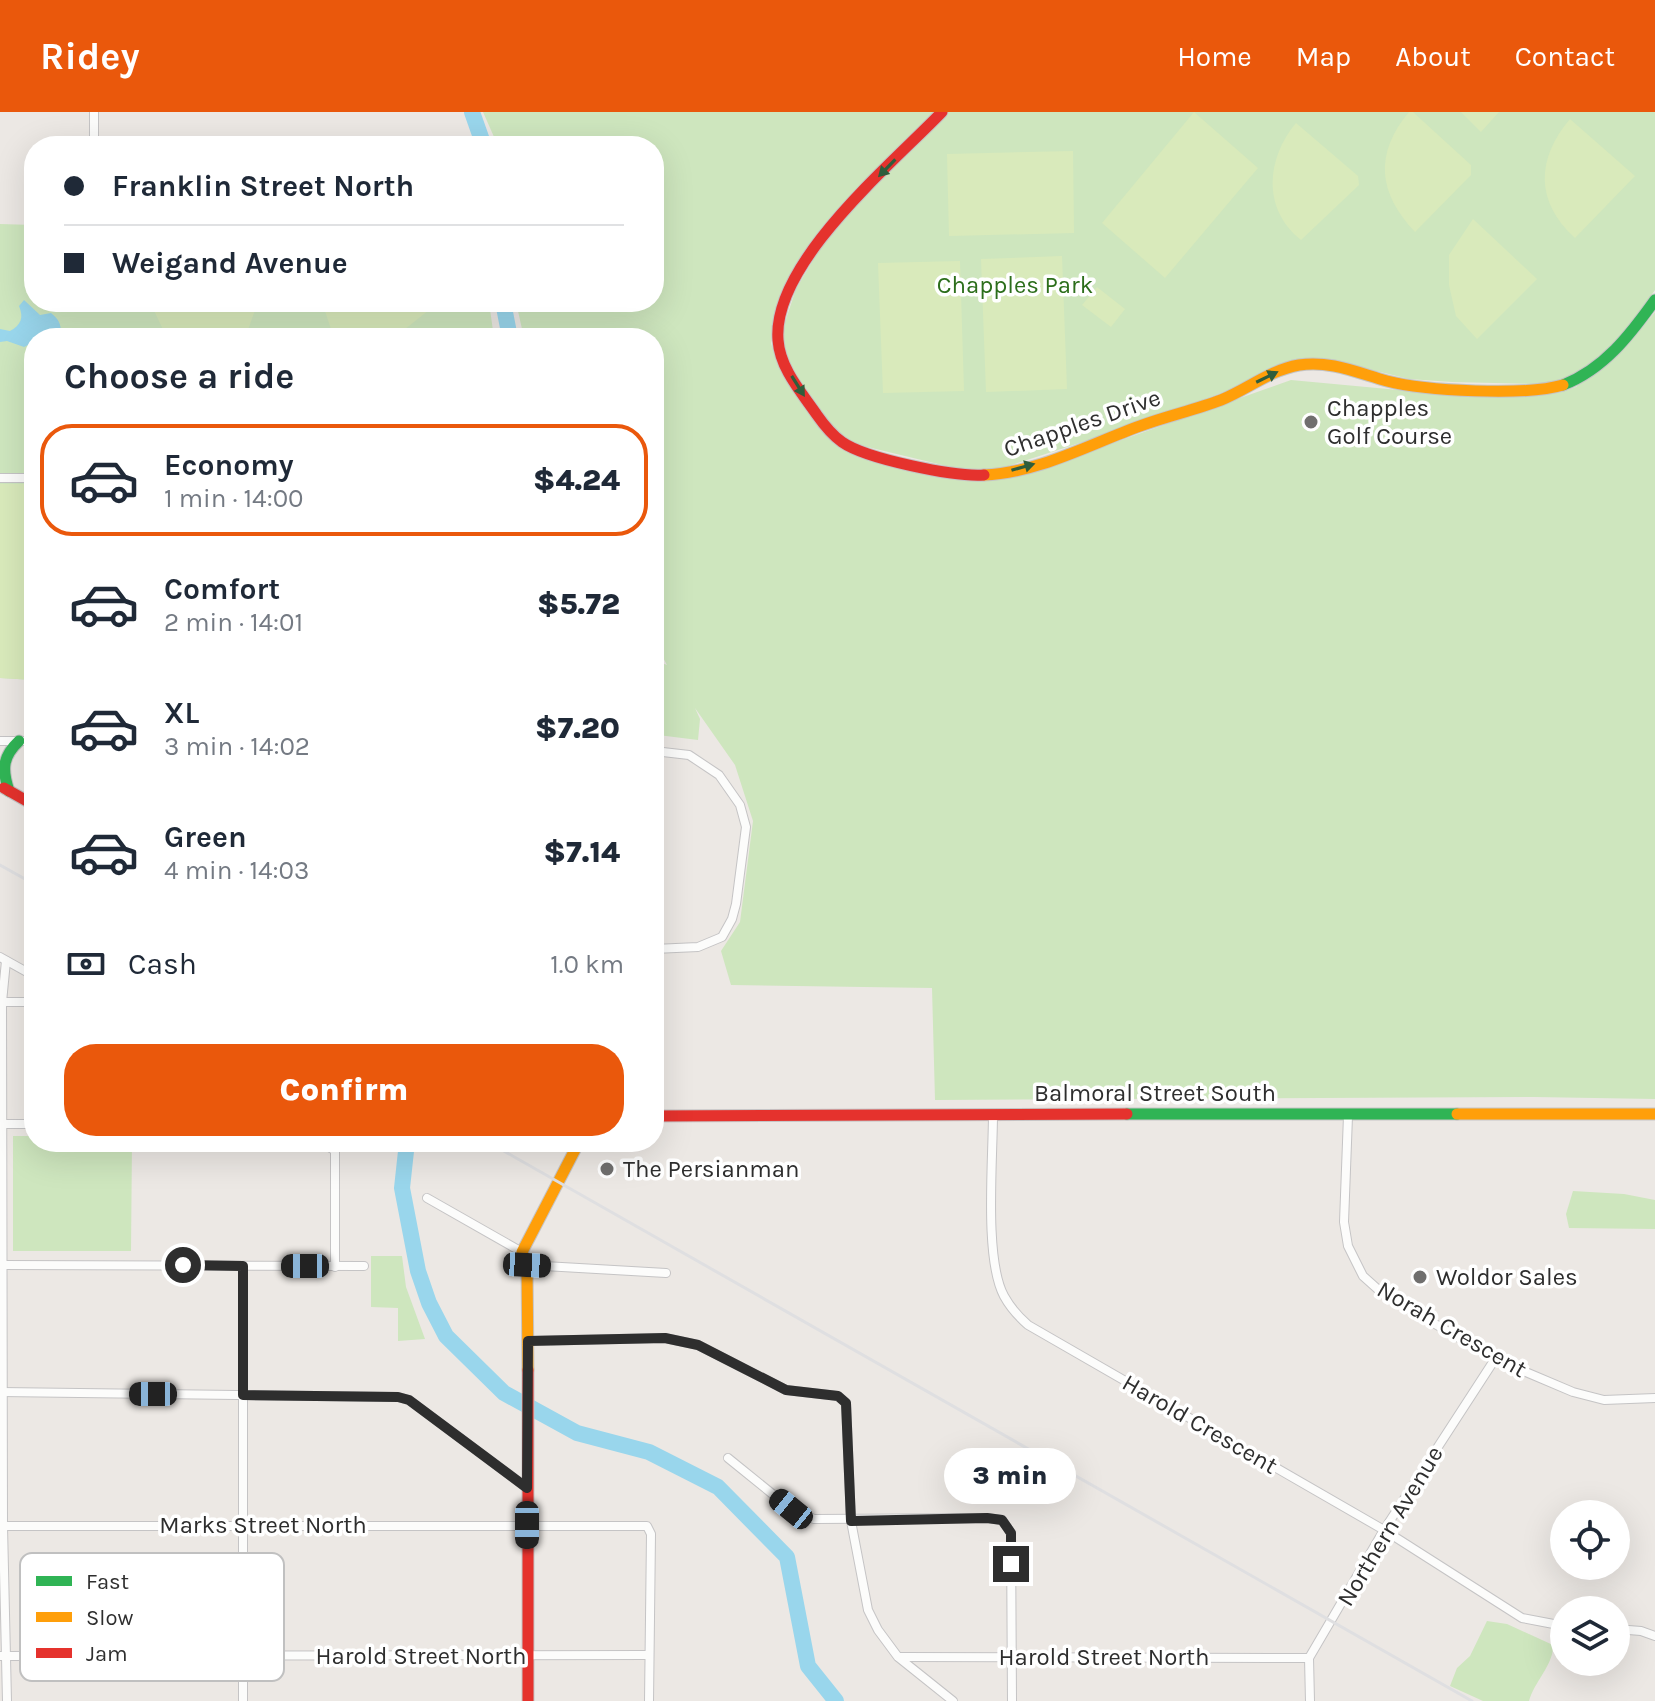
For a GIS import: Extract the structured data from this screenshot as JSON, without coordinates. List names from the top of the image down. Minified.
{"streets":{"street":["Chapples Drive","Balmoral Street South","Norah Crescent","Harold Crescent","Marks Street North","Northern Avenue","Harold Street North"]},"crossings":[["Balmoral Street South","Norah Crescent"],["Balmoral Street South","Harold Crescent"],["Norah Crescent","Northern Avenue"],["Harold Crescent","Northern Avenue"],["Marks Street North","Harold Street North"],["Northern Avenue","Harold Street North"]],"parks":["Chapples Park"],"places":["Chapples Golf Course","The Persianman","Woldor Sales"],"legend":["Fast","Slow","Jam"],"page":{"header":"Ridey","nav":["Home","Map","About","Contact"],"banner":["Franklin Street North","Weigand Avenue"],"heading":"Choose a ride","list":[{"name":"Economy","note":"1 min · 14:00","value":"$4.24"},{"name":"Comfort","note":"2 min · 14:01","value":"$5.72"},{"name":"XL","note":"3 min · 14:02","value":"$7.20"},{"name":"Green","note":"4 min · 14:03","value":"$7.14"}],"pay":["Cash","1.0 km"],"buttons":"Confirm","bubble":"3 min"}}
